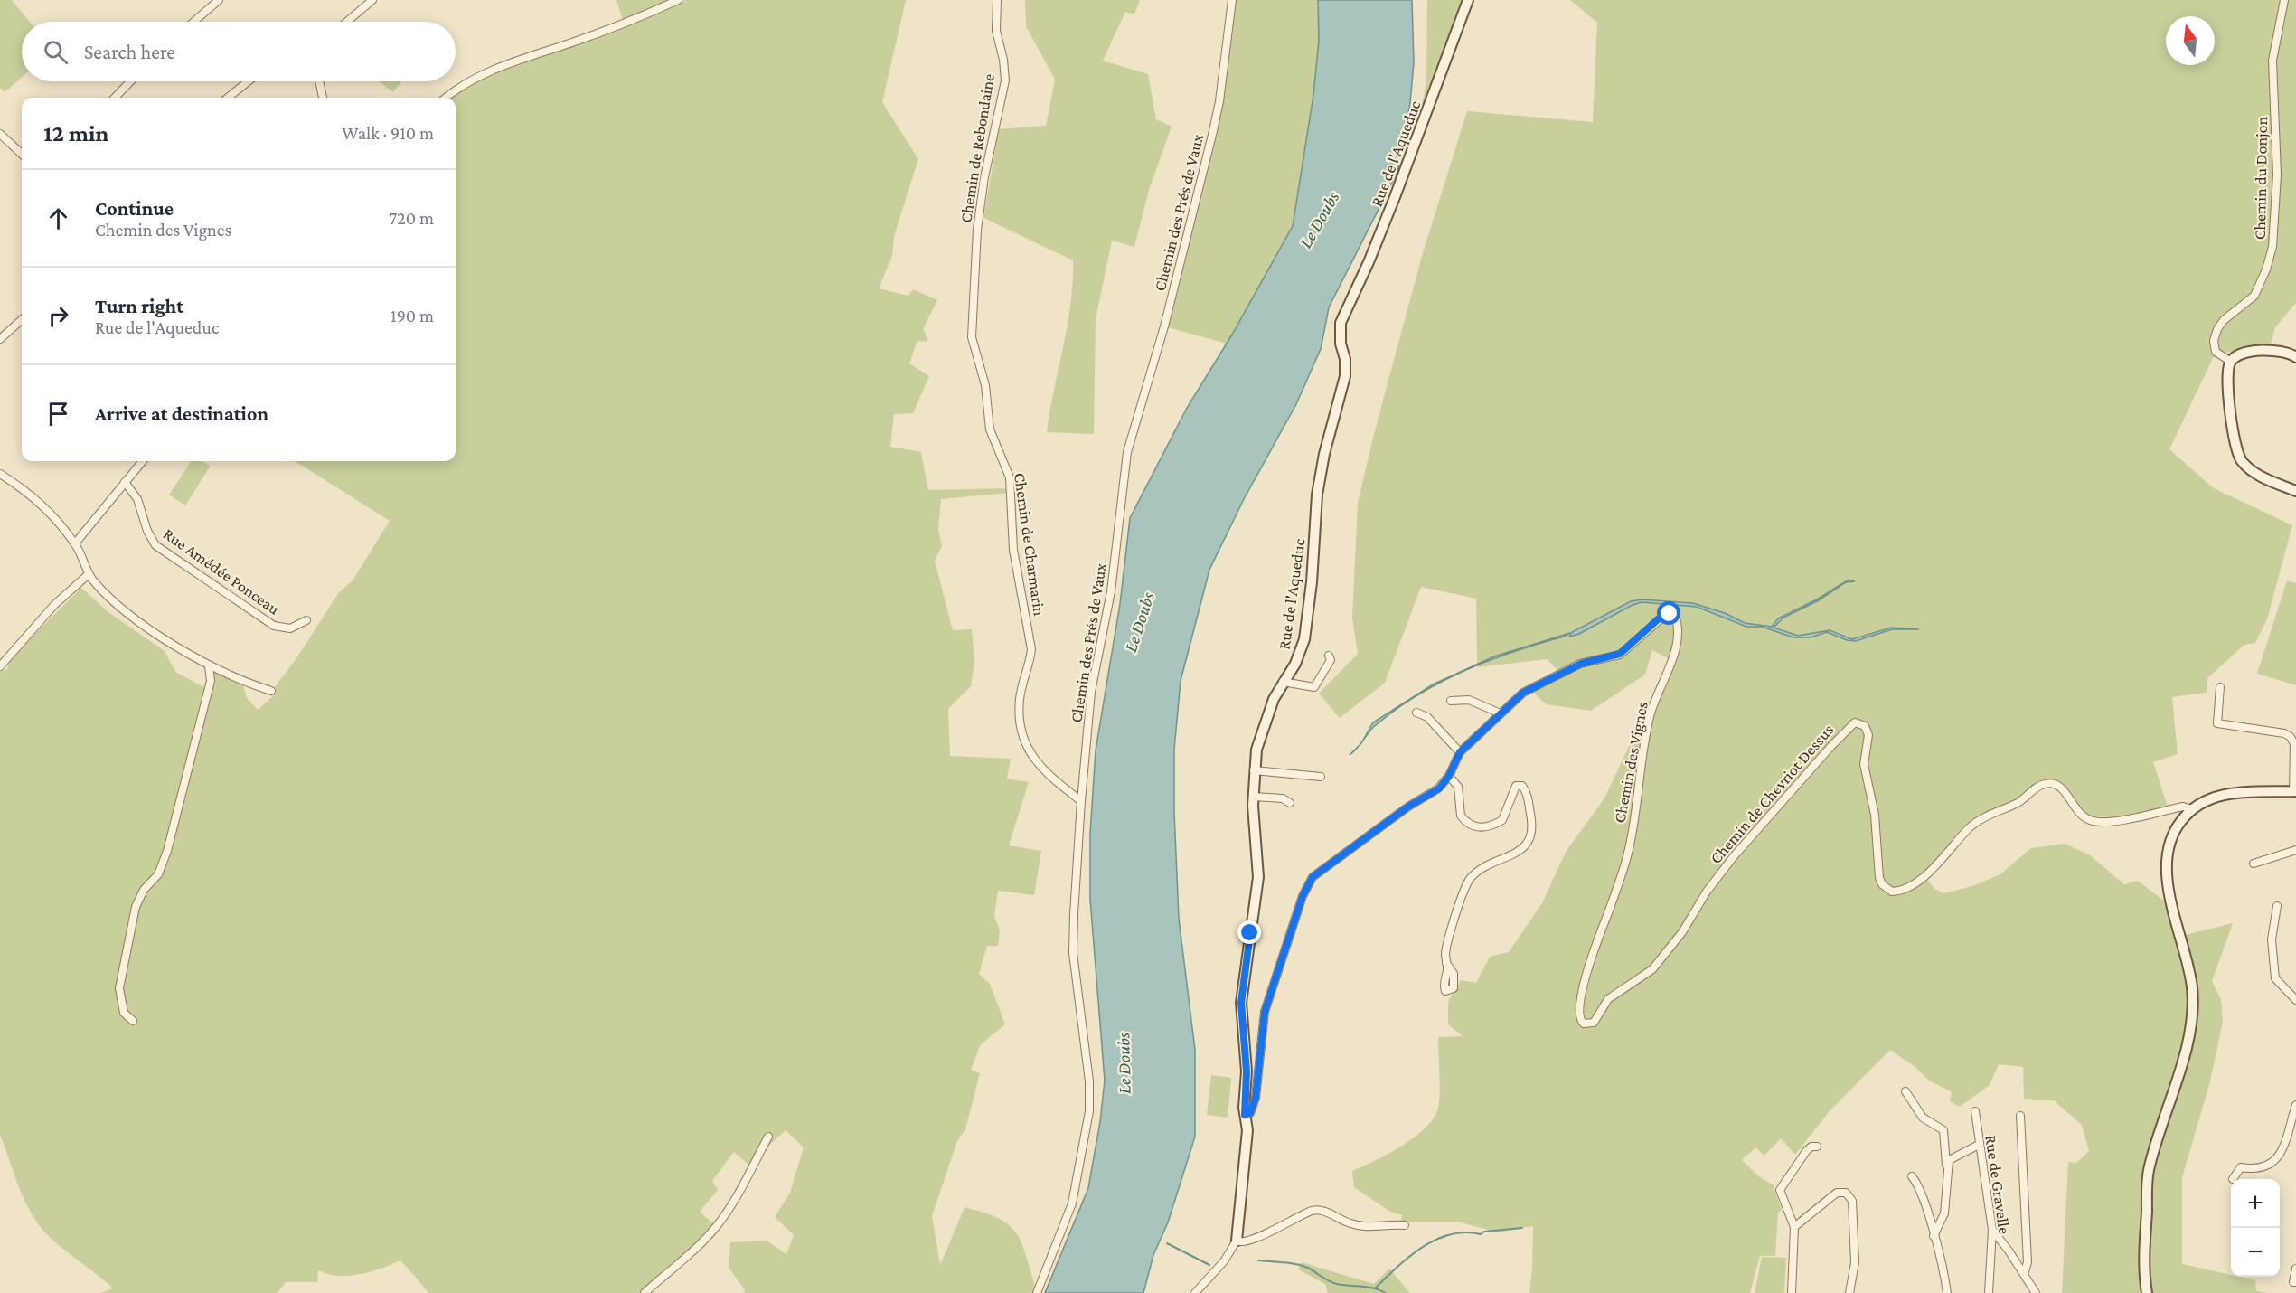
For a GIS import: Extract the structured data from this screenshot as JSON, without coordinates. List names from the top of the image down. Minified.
{"streets":{"street":["Chemin de Rebondaine","Rue de l'Aqueduc","Chemin du Donjon","Chemin des Prés de Vaux","Chemin de Charmarin","Rue Amédée Ponceau","Chemin des Vignes","Chemin de Chevriot Dessus","Rue de Gravelle"]},"crossings":[["Chemin de Rebondaine","Chemin de Charmarin"],["Rue de l'Aqueduc","Chemin des Vignes"],["Chemin des Prés de Vaux","Chemin de Charmarin"],["Chemin des Vignes","Chemin de Chevriot Dessus"]],"water":["Le Doubs"],"north":"top","page":{"search":"Search here","heading":["12 min","Walk · 910 m"],"list":[["Continue","Chemin des Vignes","720 m"],["Turn right","Rue de l'Aqueduc","190 m"],"Arrive at destination"],"map_buttons":["+","−"]}}
